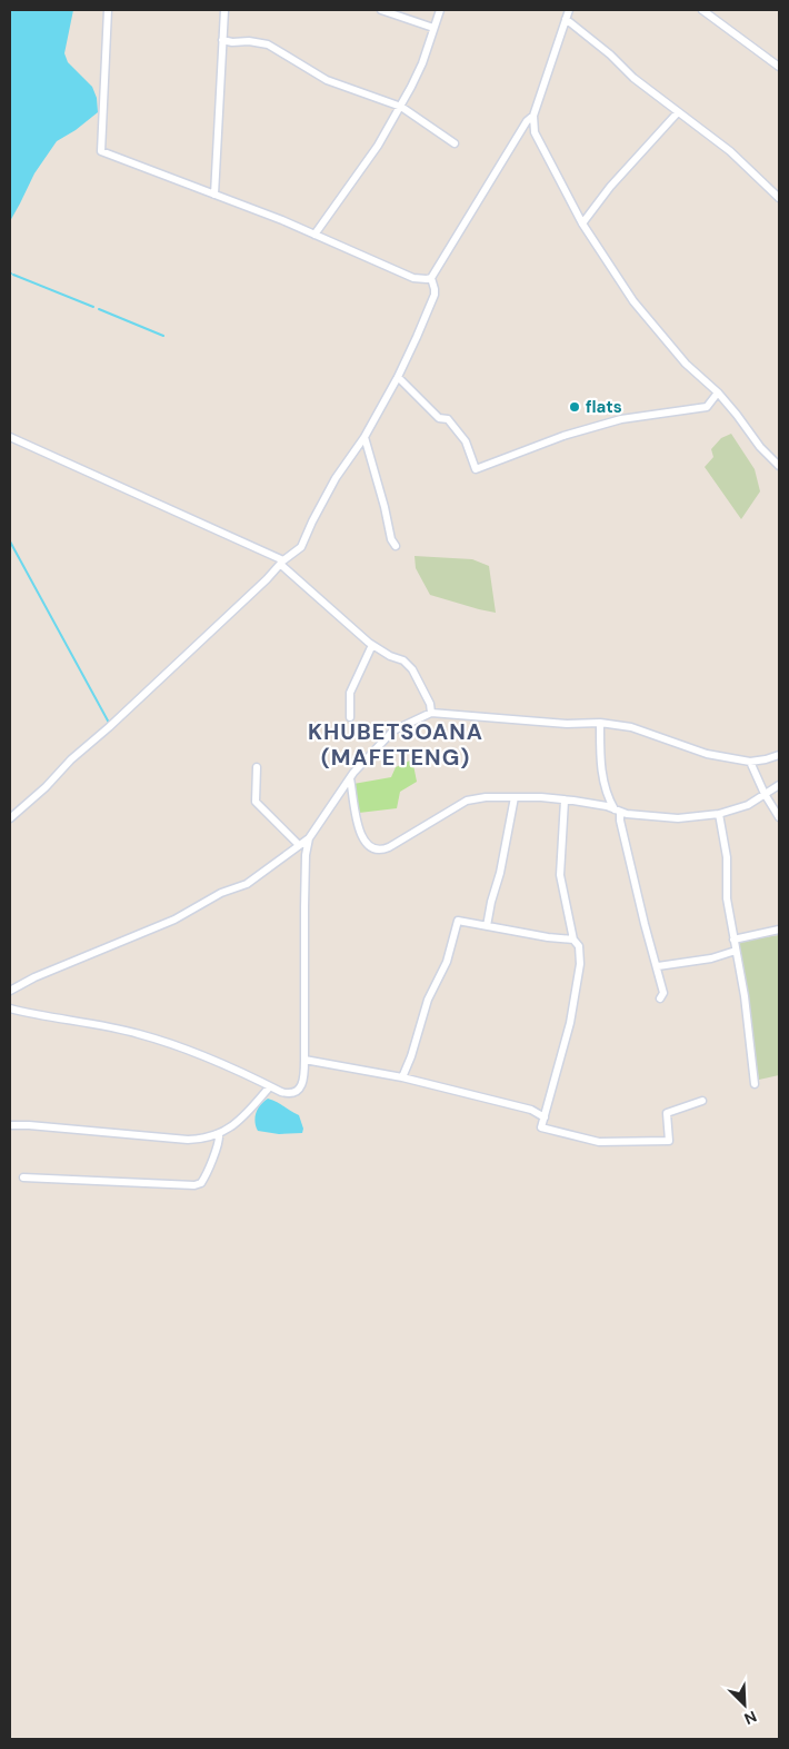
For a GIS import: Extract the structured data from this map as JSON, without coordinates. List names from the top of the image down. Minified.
{"districts":["KHUBETSOANA (MAFETENG)"],"places":["flats"],"north":"bottom right"}
